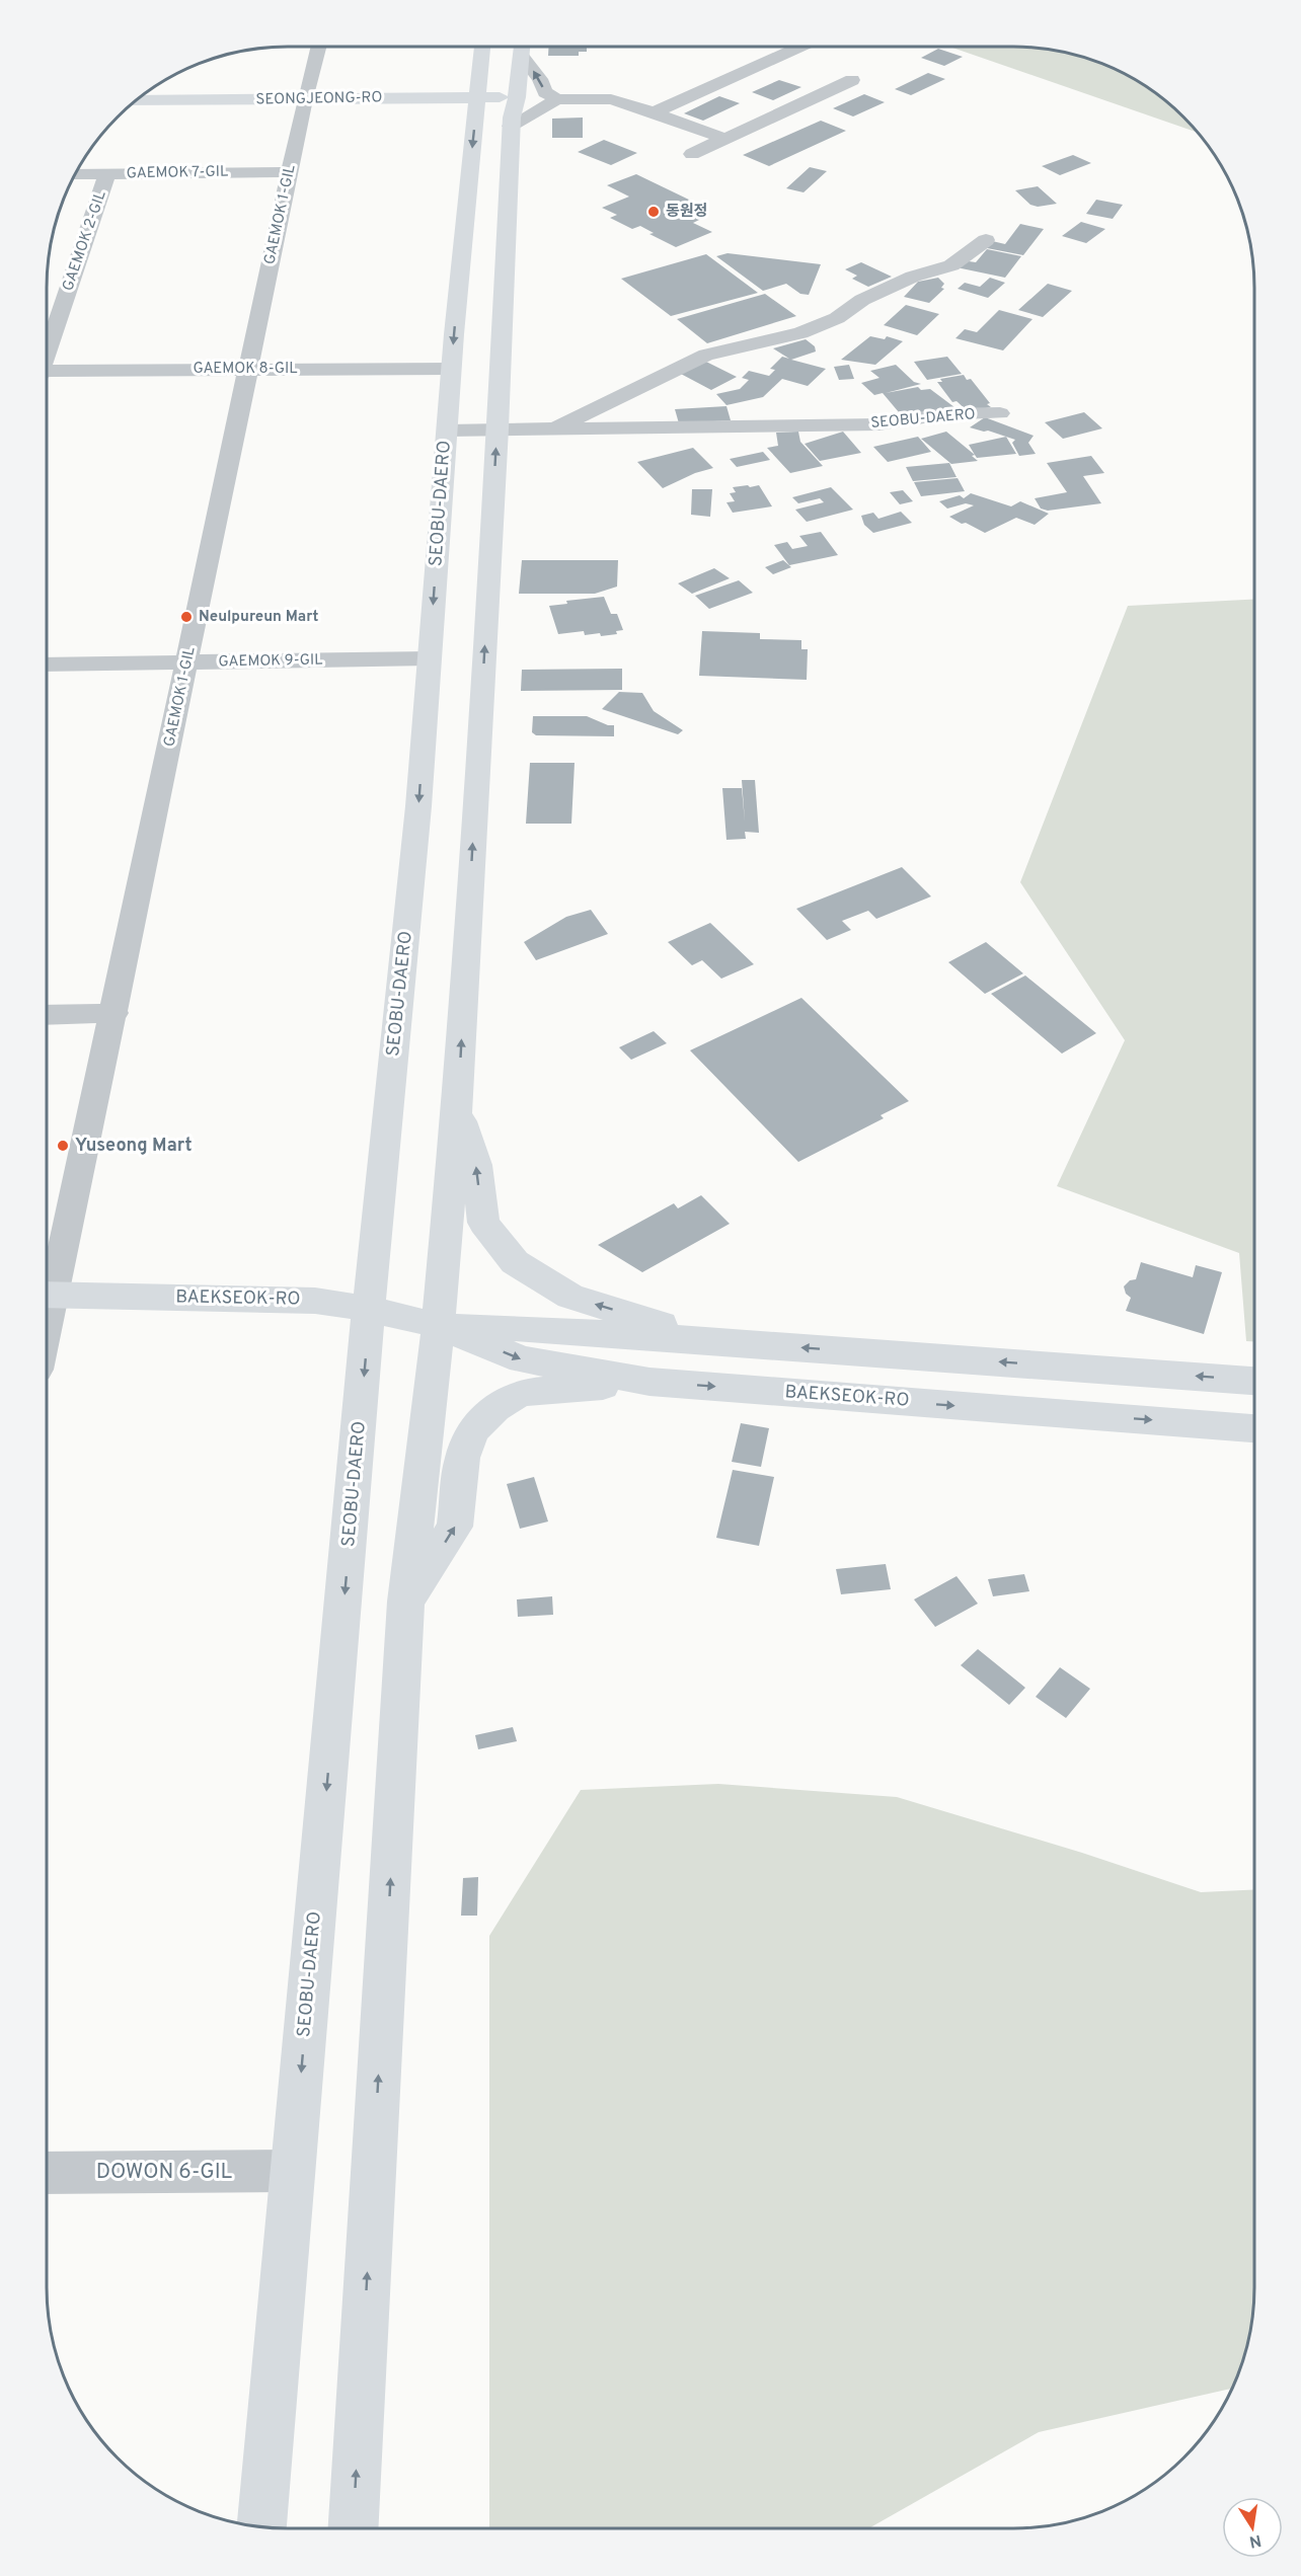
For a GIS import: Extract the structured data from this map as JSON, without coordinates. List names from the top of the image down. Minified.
{"streets":{"main road":["SEONGJEONG-RO","SEOBU-DAERO","BAEKSEOK-RO"],"street":["GAEMOK 7-GIL","GAEMOK 1-GIL","GAEMOK 2-GIL","GAEMOK 8-GIL","GAEMOK 9-GIL","DOWON 6-GIL"]},"crossings":[["SEONGJEONG-RO","GAEMOK 1-GIL"],["SEONGJEONG-RO","SEOBU-DAERO"],["GAEMOK 7-GIL","GAEMOK 1-GIL"],["GAEMOK 7-GIL","GAEMOK 2-GIL"],["GAEMOK 1-GIL","GAEMOK 8-GIL"],["GAEMOK 1-GIL","GAEMOK 9-GIL"],["GAEMOK 8-GIL","SEOBU-DAERO"],["SEOBU-DAERO","GAEMOK 9-GIL"],["SEOBU-DAERO","BAEKSEOK-RO"],["SEOBU-DAERO","DOWON 6-GIL"]],"places":["동원정","Neulpureun Mart","Yuseong Mart"],"north":"bottom"}
